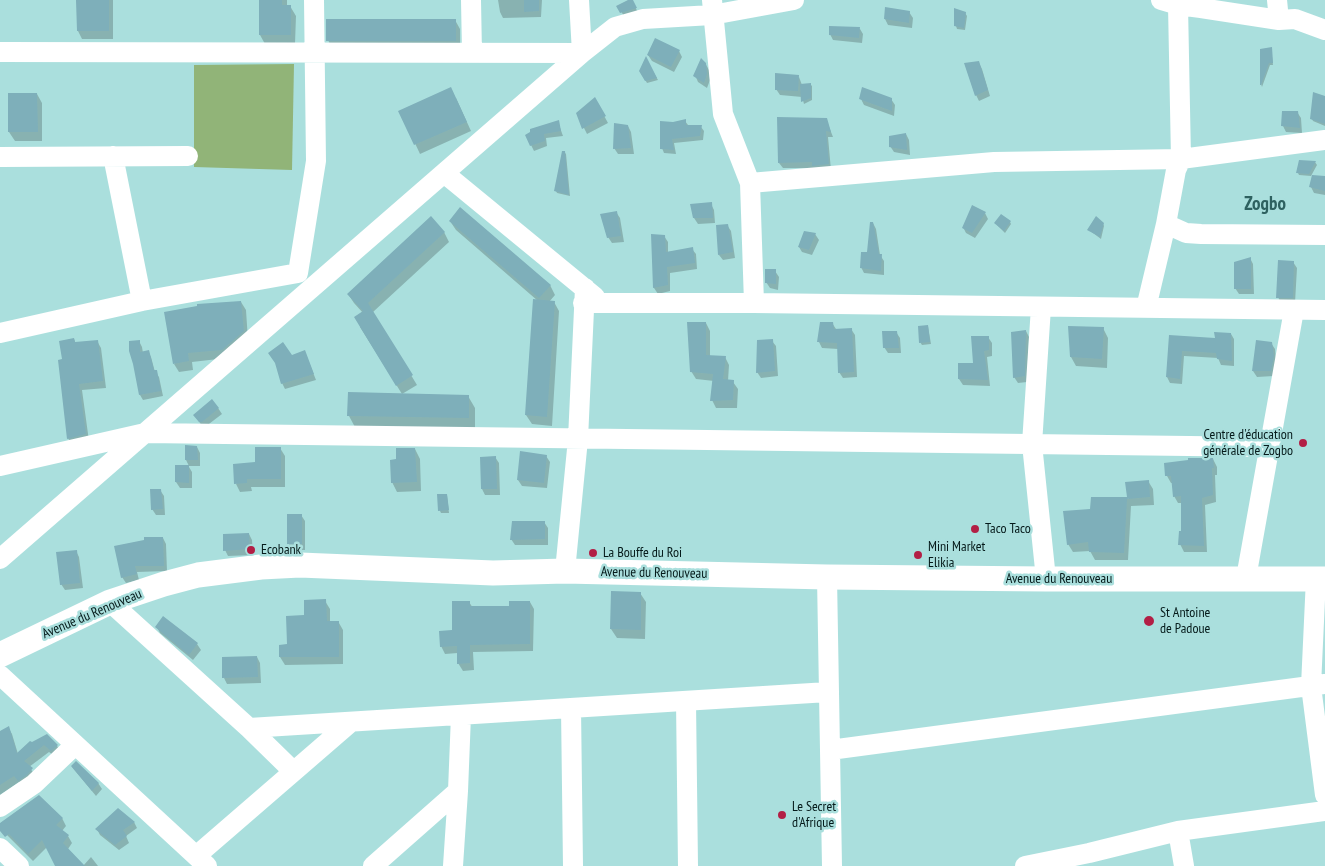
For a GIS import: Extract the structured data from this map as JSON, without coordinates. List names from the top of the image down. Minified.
{"streets":{"main road":["Avenue du Renouveau"]},"districts":["Zogbo"],"places":["Centre d'éducation générale de Zogbo","Taco Taco","Ecobank","La Bouffe du Roi","Mini Market Elikia","St Antoine de Padoue","Le Secret d'Afrique"]}
